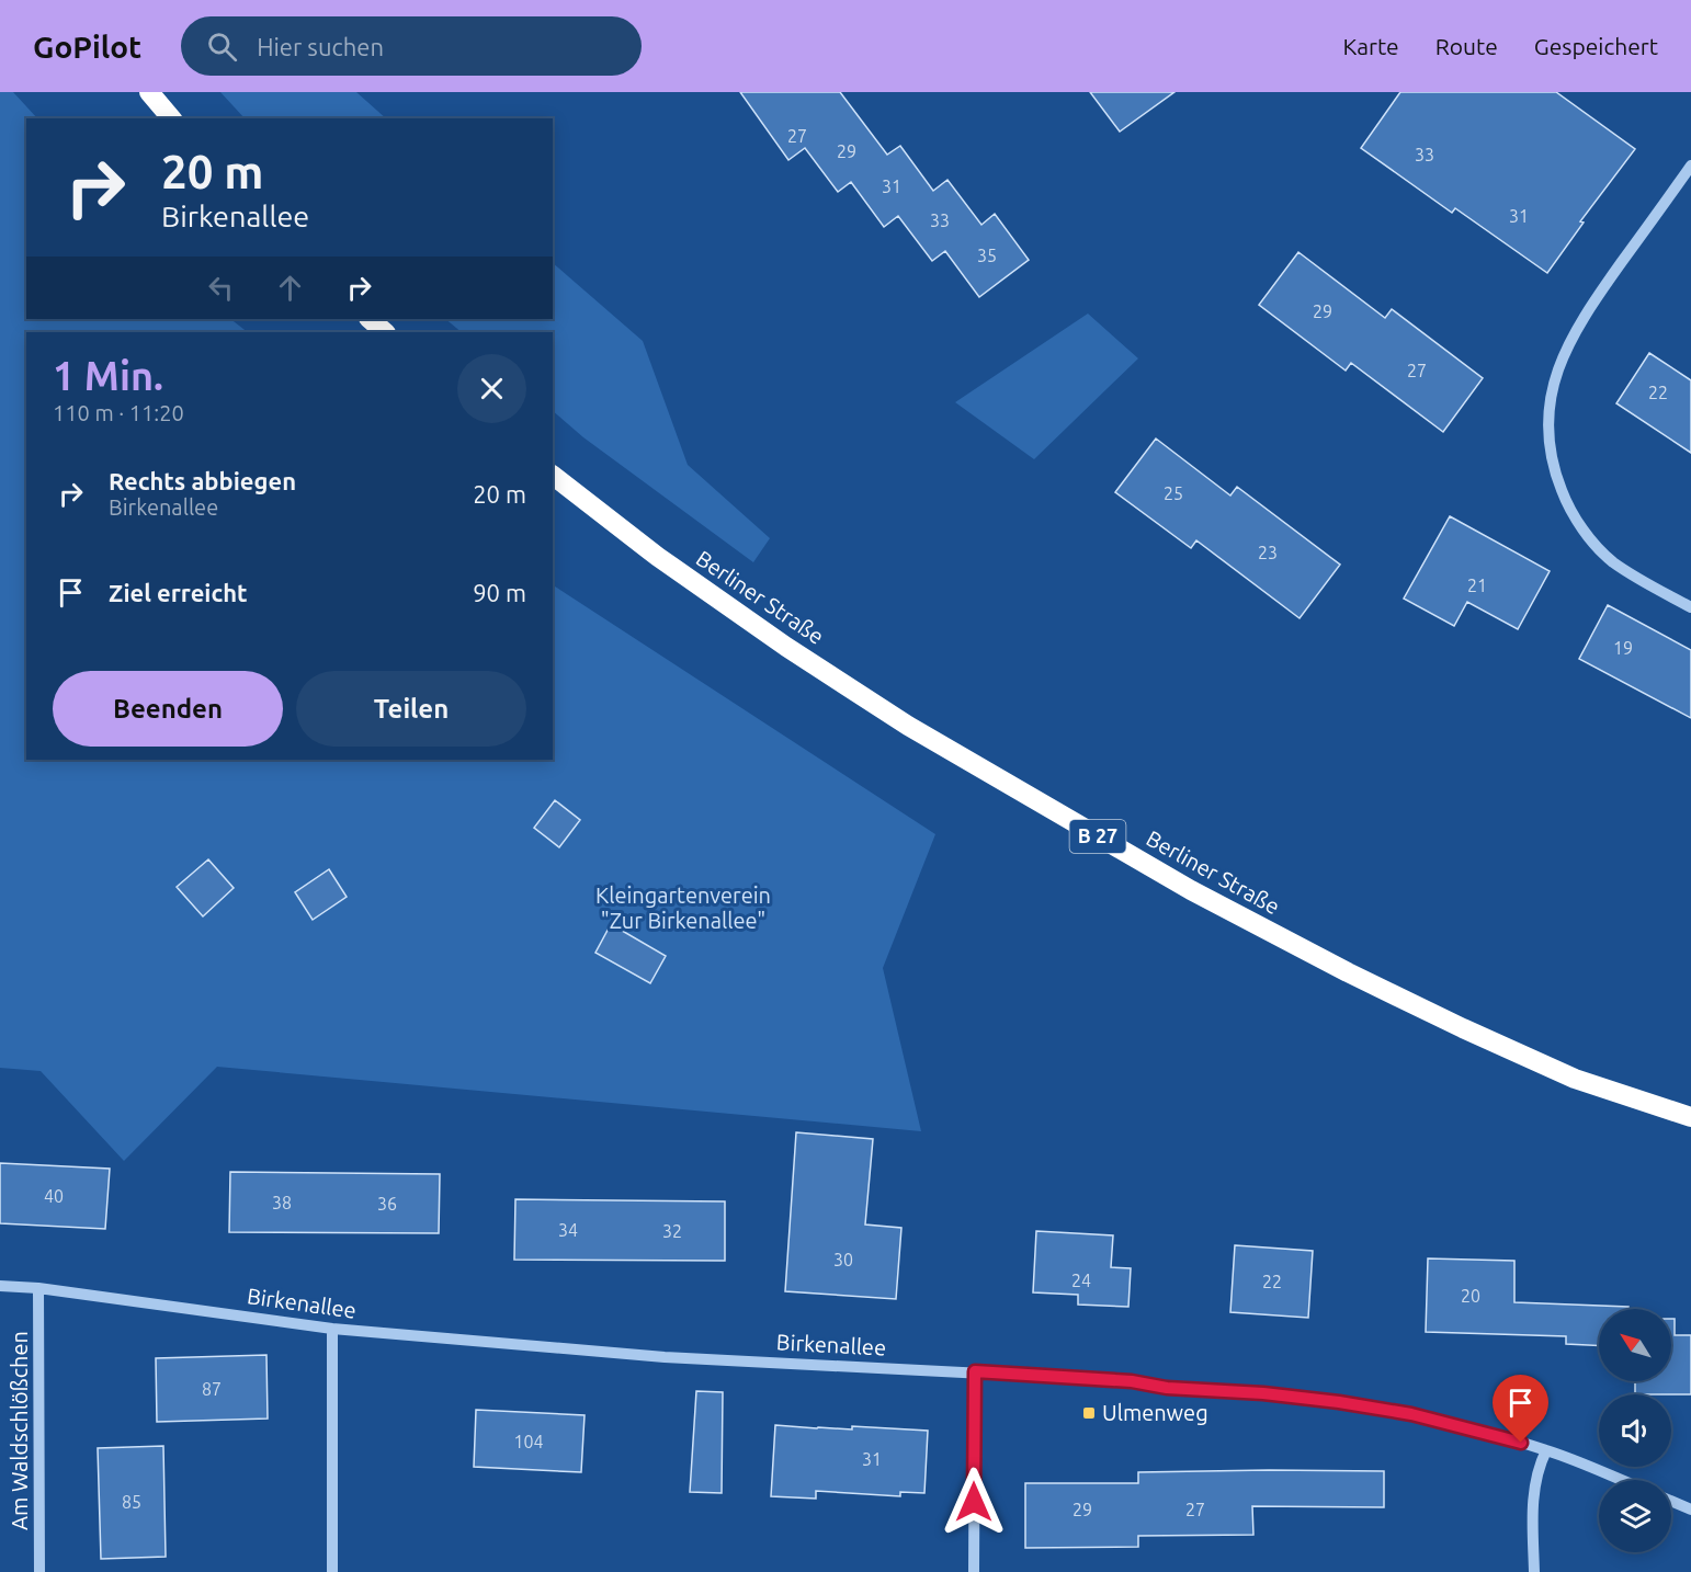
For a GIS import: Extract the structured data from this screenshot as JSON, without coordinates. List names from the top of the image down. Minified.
{"streets":{"highway":["Berliner Straße","B 27"],"street":["Birkenallee","Am Waldschlößchen"]},"crossings":[["Birkenallee","Am Waldschlößchen"]],"parks":["Kleingartenverein \"Zur Birkenallee\""],"places":{"transit":["Ulmenweg"]},"house_numbers":["27","29","33","31","31","33","35","29","27","22","25","23","21","19","40","38","36","34","32","30","24","22","20","87","104","31","85","29","27"],"north":"top left","page":{"header":"GoPilot","search":"Hier suchen","nav":["Karte","Route","Gespeichert"],"turn":["20 m","Birkenallee"],"heading":["1 Min.","110 m · 11:20"],"list":[{"name":"Rechts abbiegen","note":"Birkenallee","value":"20 m"},{"name":"Ziel erreicht","value":"90 m"}],"buttons":["Beenden","Teilen"]}}
